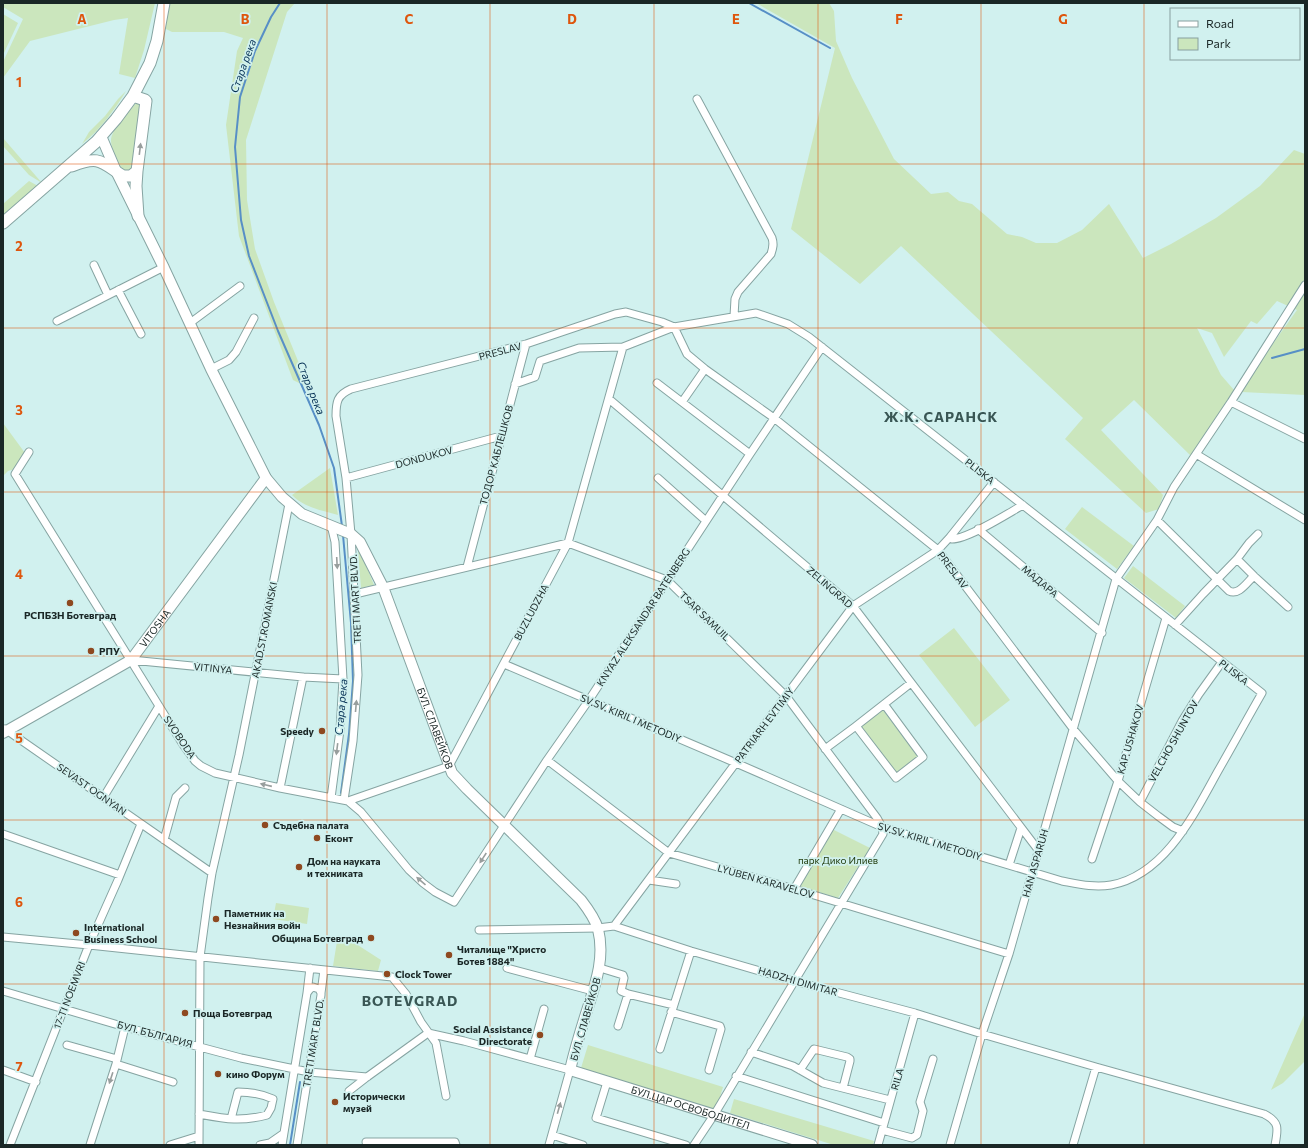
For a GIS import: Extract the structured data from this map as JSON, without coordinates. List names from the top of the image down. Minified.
{"streets":{"street":["PRESLAV","ТОДОР КАБЛЕШКОВ","DONDUKOV","PLISKA","МАДАРА","ZELINGRAD","TRETI MART BLVD.","BUZLUDZHA","TSAR SAMUIL","KNYAZ ALEKSANDAR BATENBERG","VITOSHA","AKAD.ST.ROMANSKI","VITINYA","SV.SV. KIRIL I METODIY","PATRIARH EVTIMIY","БУЛ. СЛАВЕЙКОВ","SVOBODA","KAP. USHAKOV","VELCHO SHUNTOV","SEVAST OGNYAN","HAN ASPARUH","LYUBEN KARAVELOV","HADZHI DIMITAR","17-TI NOEMVRI","БУЛ. БЪЛГАРИЯ","RILA","БУЛ.ЦАР ОСВОБОДИТЕЛ"]},"crossings":[["PRESLAV","ТОДОР КАБЛЕШКОВ"],["PRESLAV","PLISKA"],["PRESLAV","TRETI MART BLVD."],["PRESLAV","KNYAZ ALEKSANDAR BATENBERG"],["PRESLAV","SV.SV. KIRIL I METODIY"],["PRESLAV","PATRIARH EVTIMIY"],["PRESLAV","KAP. USHAKOV"],["PRESLAV","VELCHO SHUNTOV"],["PRESLAV","HAN ASPARUH"],["ТОДОР КАБЛЕШКОВ","DONDUKOV"],["DONDUKOV","TRETI MART BLVD."],["PLISKA","BUZLUDZHA"],["PLISKA","KNYAZ ALEKSANDAR BATENBERG"],["PLISKA","SV.SV. KIRIL I METODIY"],["PLISKA","PATRIARH EVTIMIY"],["PLISKA","KAP. USHAKOV"],["PLISKA","VELCHO SHUNTOV"],["PLISKA","HAN ASPARUH"],["МАДАРА","HAN ASPARUH"],["ZELINGRAD","BUZLUDZHA"],["ZELINGRAD","KNYAZ ALEKSANDAR BATENBERG"],["ZELINGRAD","PATRIARH EVTIMIY"],["ZELINGRAD","HAN ASPARUH"],["TRETI MART BLVD.","KNYAZ ALEKSANDAR BATENBERG"],["TRETI MART BLVD.","VITINYA"],["TRETI MART BLVD.","БУЛ. СЛАВЕЙКОВ"],["TRETI MART BLVD.","SVOBODA"],["TRETI MART BLVD.","БУЛ. БЪЛГАРИЯ"],["BUZLUDZHA","TSAR SAMUIL"],["BUZLUDZHA","SV.SV. KIRIL I METODIY"],["BUZLUDZHA","БУЛ. СЛАВЕЙКОВ"],["TSAR SAMUIL","KNYAZ ALEKSANDAR BATENBERG"],["TSAR SAMUIL","SV.SV. KIRIL I METODIY"],["TSAR SAMUIL","PATRIARH EVTIMIY"],["KNYAZ ALEKSANDAR BATENBERG","SV.SV. KIRIL I METODIY"],["KNYAZ ALEKSANDAR BATENBERG","БУЛ. СЛАВЕЙКОВ"],["KNYAZ ALEKSANDAR BATENBERG","SVOBODA"],["KNYAZ ALEKSANDAR BATENBERG","LYUBEN KARAVELOV"],["VITOSHA","VITINYA"],["VITOSHA","SVOBODA"],["VITOSHA","SEVAST OGNYAN"],["AKAD.ST.ROMANSKI","VITINYA"],["AKAD.ST.ROMANSKI","SVOBODA"],["AKAD.ST.ROMANSKI","SEVAST OGNYAN"],["AKAD.ST.ROMANSKI","БУЛ. БЪЛГАРИЯ"],["VITINYA","SVOBODA"],["SV.SV. KIRIL I METODIY","PATRIARH EVTIMIY"],["SV.SV. KIRIL I METODIY","HAN ASPARUH"],["PATRIARH EVTIMIY","LYUBEN KARAVELOV"],["PATRIARH EVTIMIY","HADZHI DIMITAR"],["БУЛ. СЛАВЕЙКОВ","БУЛ.ЦАР ОСВОБОДИТЕЛ"],["SEVAST OGNYAN","17-TI NOEMVRI"],["HAN ASPARUH","LYUBEN KARAVELOV"],["HAN ASPARUH","HADZHI DIMITAR"],["HADZHI DIMITAR","RILA"],["17-TI NOEMVRI","БУЛ. БЪЛГАРИЯ"]],"districts":["Ж.К. САРАНСК","BOTEVGRAD"],"water":["Стара река"],"parks":["парк Дико Илиев"],"places":["РСПБЗН Ботевград","РПУ","Speedy","Съдебна палата","Еконт","Дом на науката и техниката","Паметник на Незнайния войн","International Business School","Община Ботевград","Читалище \"Христо Ботев 1884\"","Clock Tower","Поща Ботевград","Social Assistance Directorate","кино Форум","Исторически музей"],"legend":["Road","Park"],"grid":{"columns":["A","B","C","D","E","F","G"],"rows":["1","2","3","4","5","6","7"]}}
